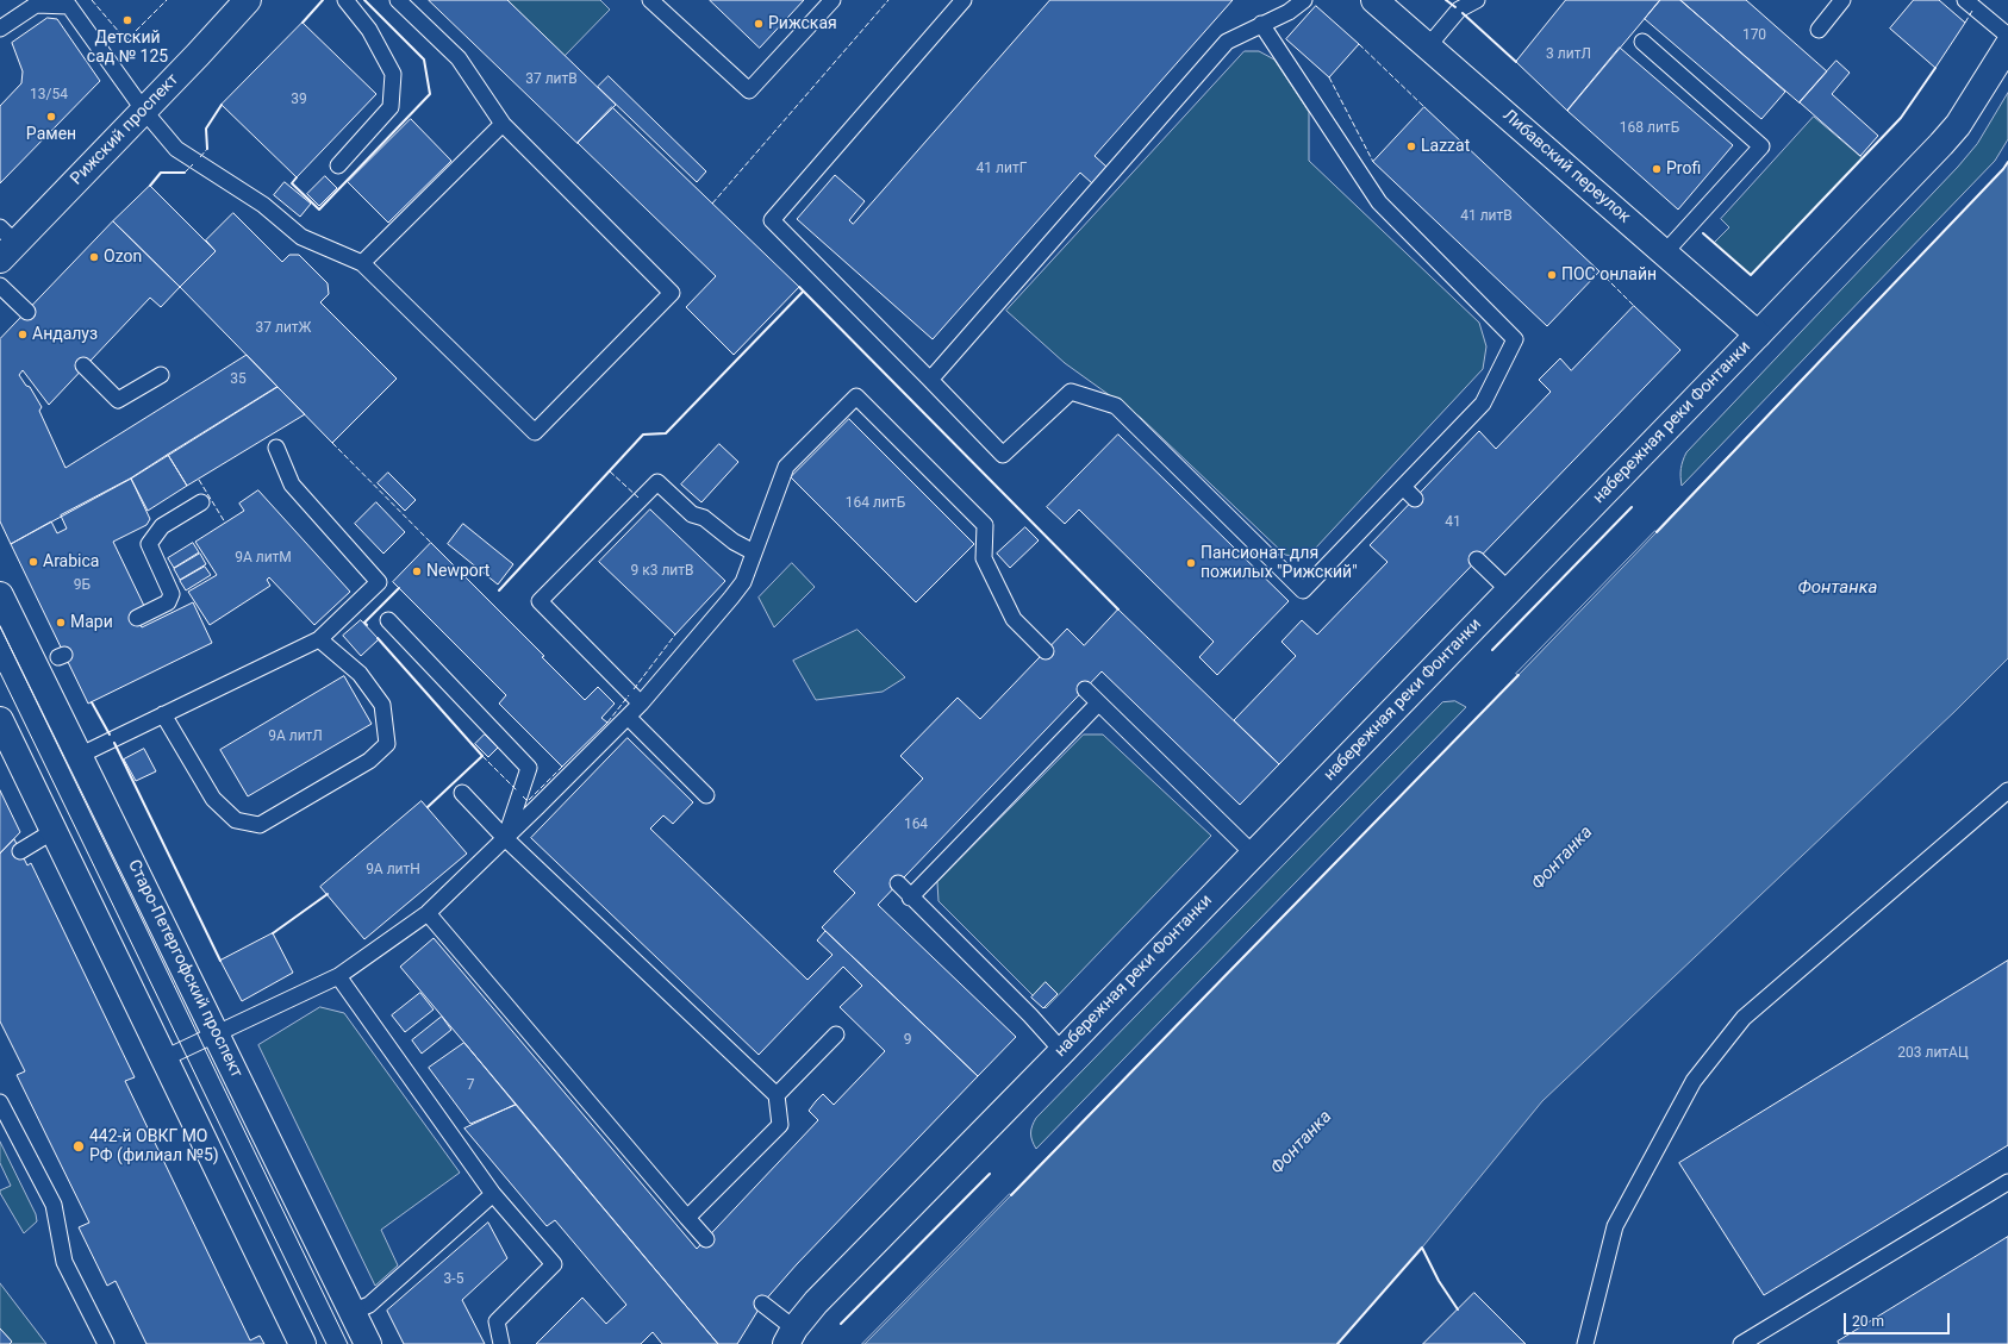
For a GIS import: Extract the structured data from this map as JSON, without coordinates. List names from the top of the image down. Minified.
{"streets":{"street":["Рижский проспект","Либавский переулок","набережная реки Фонтанки","Старо-Петергофский проспект"]},"crossings":[["Либавский переулок","набережная реки Фонтанки"]],"water":["Фонтанка"],"places":["Детский сад № 125","Рижская","Рамен","Lazzat","Profi","Ozon","ПОС онлайн","Андалуз","Arabica","Пансионат для пожилых \"Рижский\"","Newport","Мари","442-й ОВКГ МО РФ (филиал №5)"],"house_numbers":["170","3 литЛ","37 литВ","13/54","39","168 литБ","41 литГ","41 литВ","37 литЖ","35","164 литБ","41","9А литМ","9 к3 литВ","9Б","9А литЛ","164","9А литН","9","203 литАЦ","7","3-5"],"scale_bar":"20 m"}
